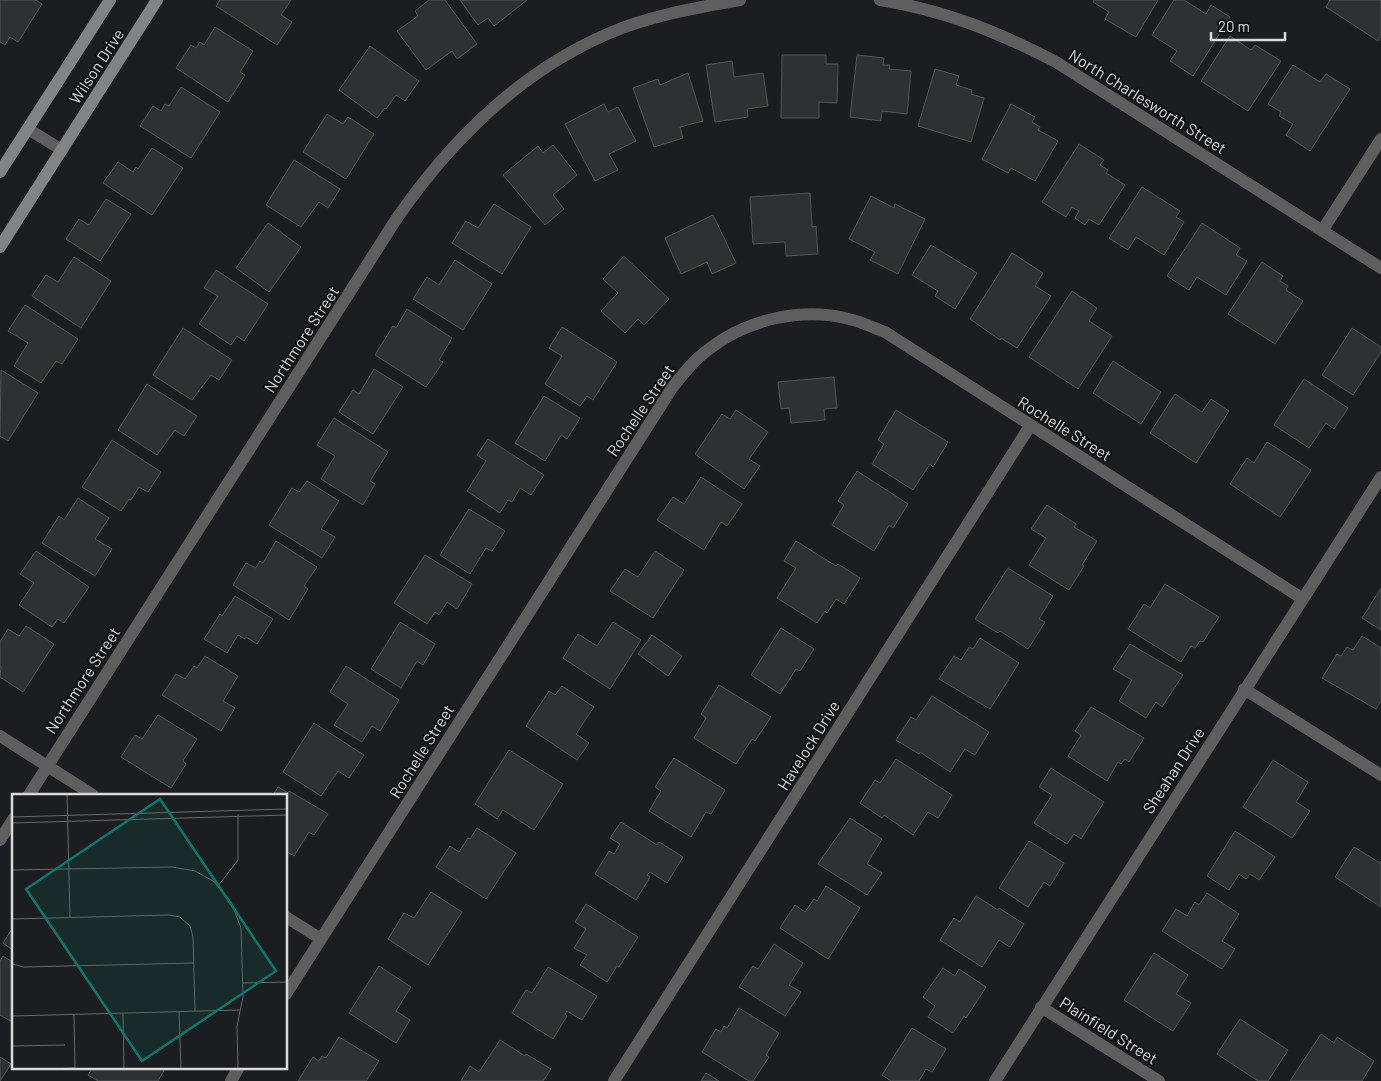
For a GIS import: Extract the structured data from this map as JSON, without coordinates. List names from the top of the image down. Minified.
{"streets":{"street":["Wilson Drive","North Charlesworth Street","Northmore Street","Rochelle Street","Havelock Drive","Sheahan Drive","Plainfield Street"]},"crossings":[["Rochelle Street","Havelock Drive"],["Rochelle Street","Sheahan Drive"],["Sheahan Drive","Plainfield Street"]],"scale_bar":"20 m"}
